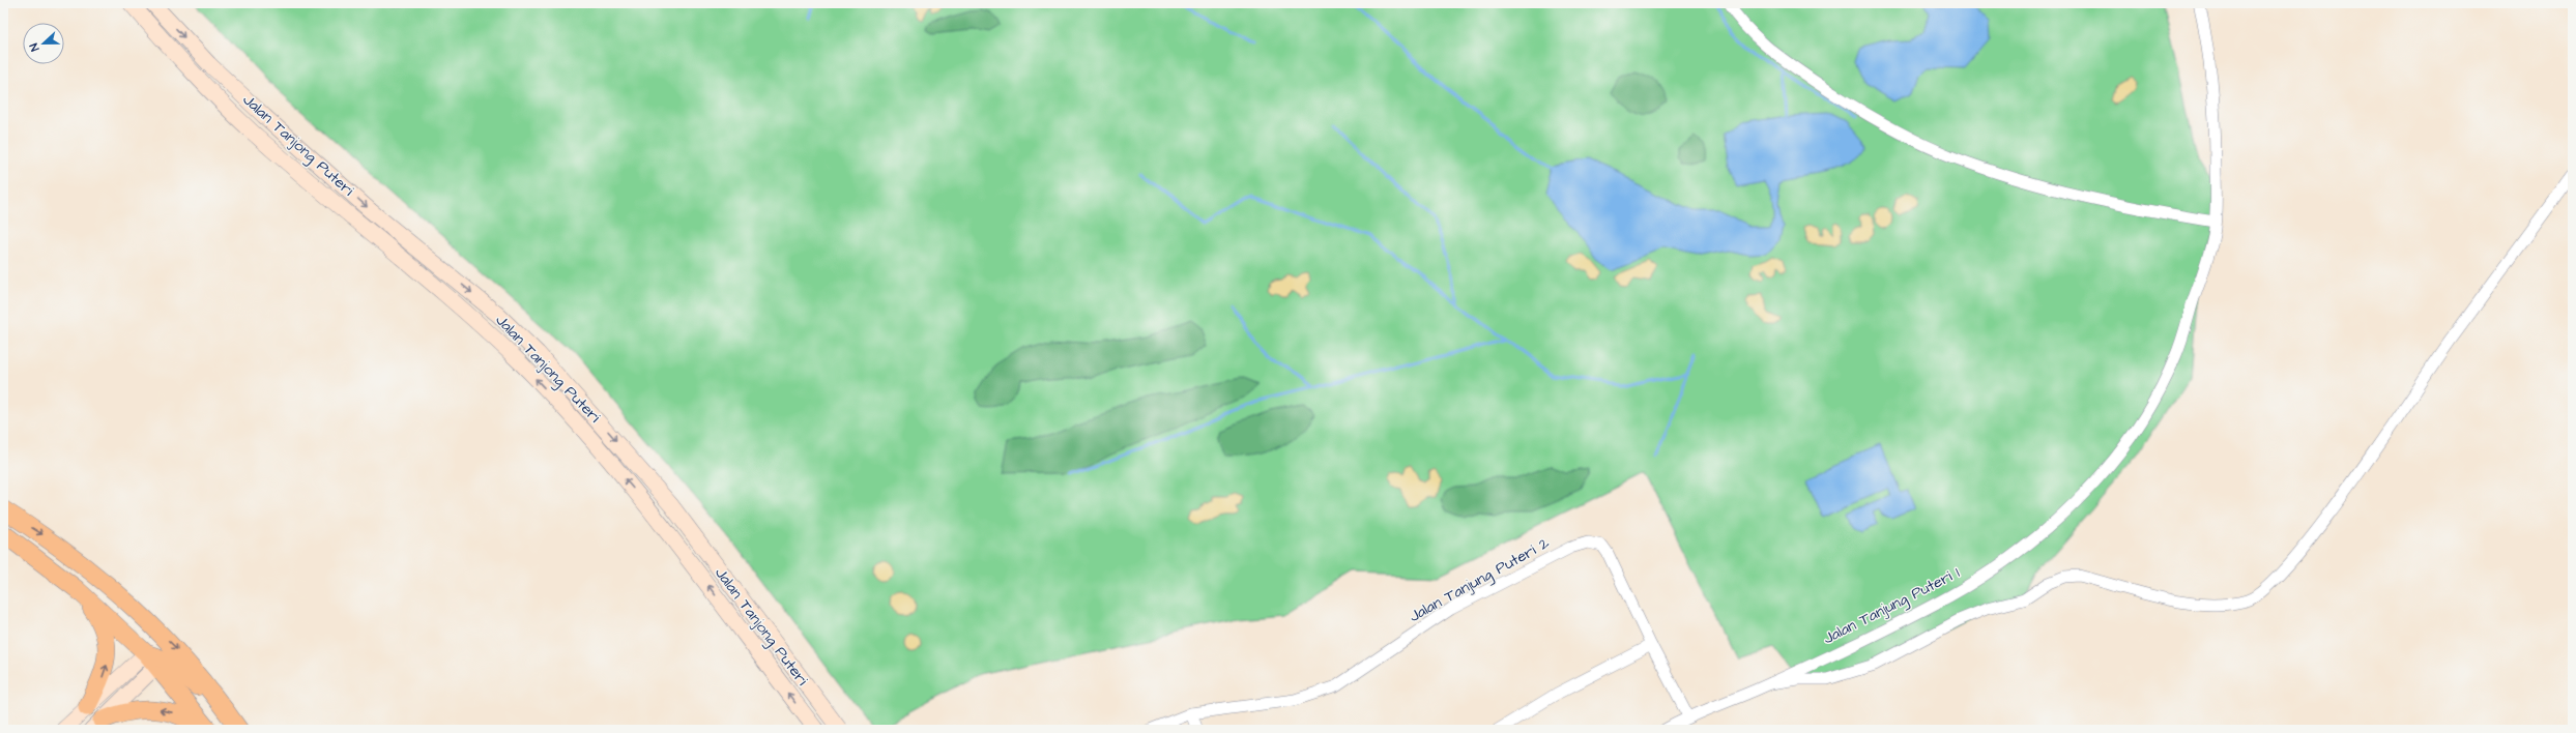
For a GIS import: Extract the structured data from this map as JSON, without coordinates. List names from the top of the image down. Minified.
{"streets":{"street":["Jalan Tanjong Puteri","Jalan Tanjung Puteri 2","Jalan Tanjung Puteri 1"]},"crossings":[["Jalan Tanjung Puteri 2","Jalan Tanjung Puteri 1"]],"north":"left"}
